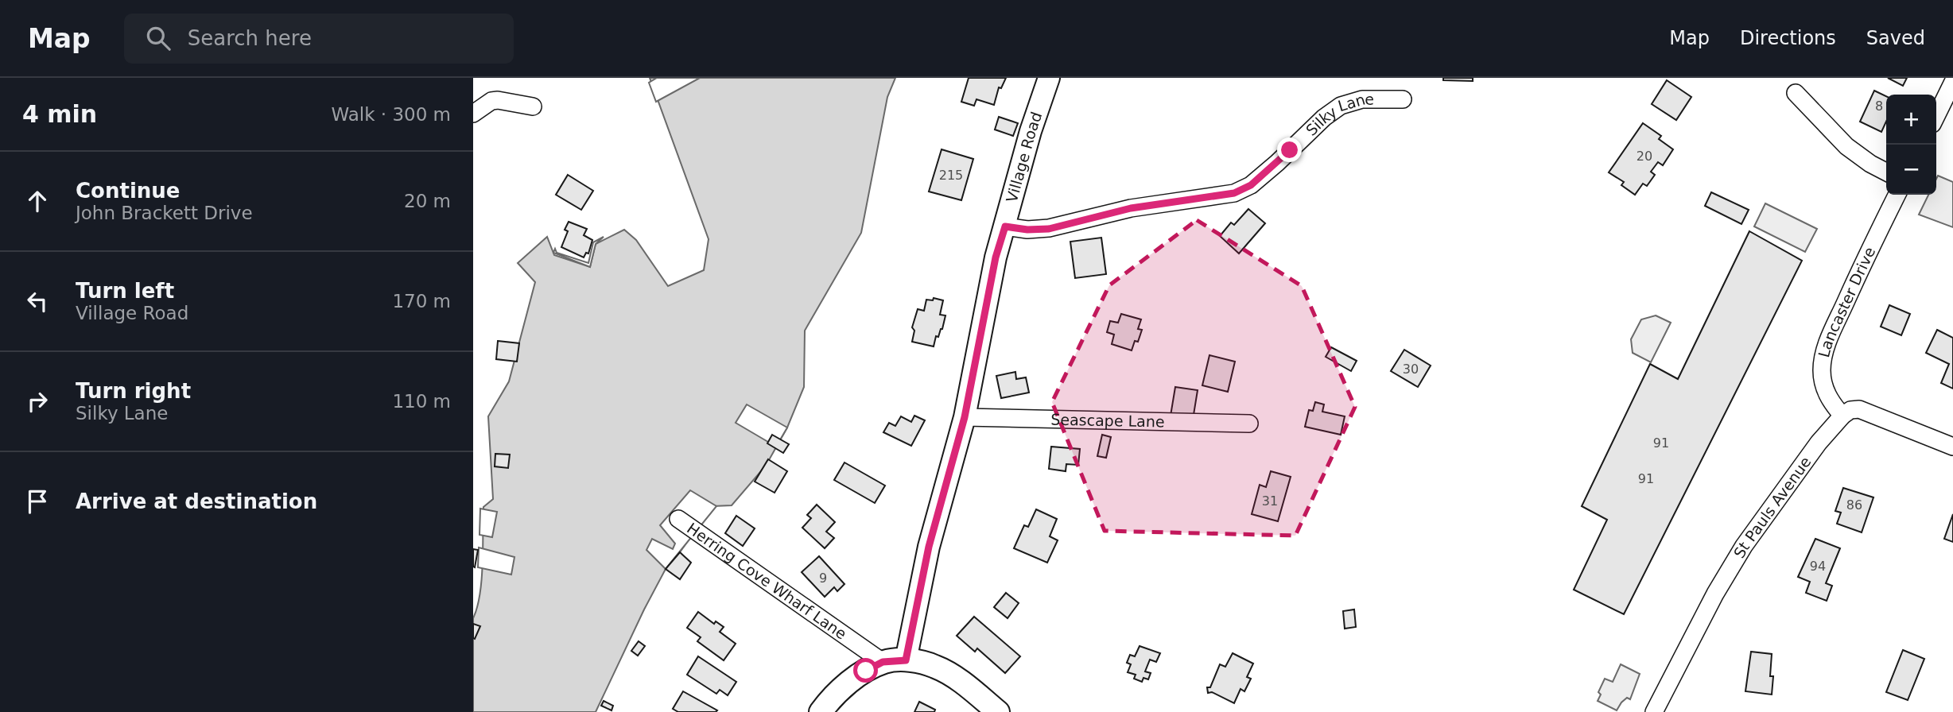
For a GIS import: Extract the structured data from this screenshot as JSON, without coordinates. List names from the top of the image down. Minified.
{"streets":{"street":["Silky Lane","Village Road","Lancaster Drive","Seascape Lane","St Pauls Avenue","Herring Cove Wharf Lane"]},"crossings":[["Silky Lane","Village Road"],["Village Road","Seascape Lane"],["Lancaster Drive","St Pauls Avenue"]],"house_numbers":["8","20","215","30","91","91","31","86","94","9"],"page":{"header":"Map","search":"Search here","nav":["Map","Directions","Saved"],"heading":["4 min","Walk · 300 m"],"map_buttons":["+","−"],"list":[["Continue","John Brackett Drive","20 m"],["Turn left","Village Road","170 m"],["Turn right","Silky Lane","110 m"],"Arrive at destination"]}}
